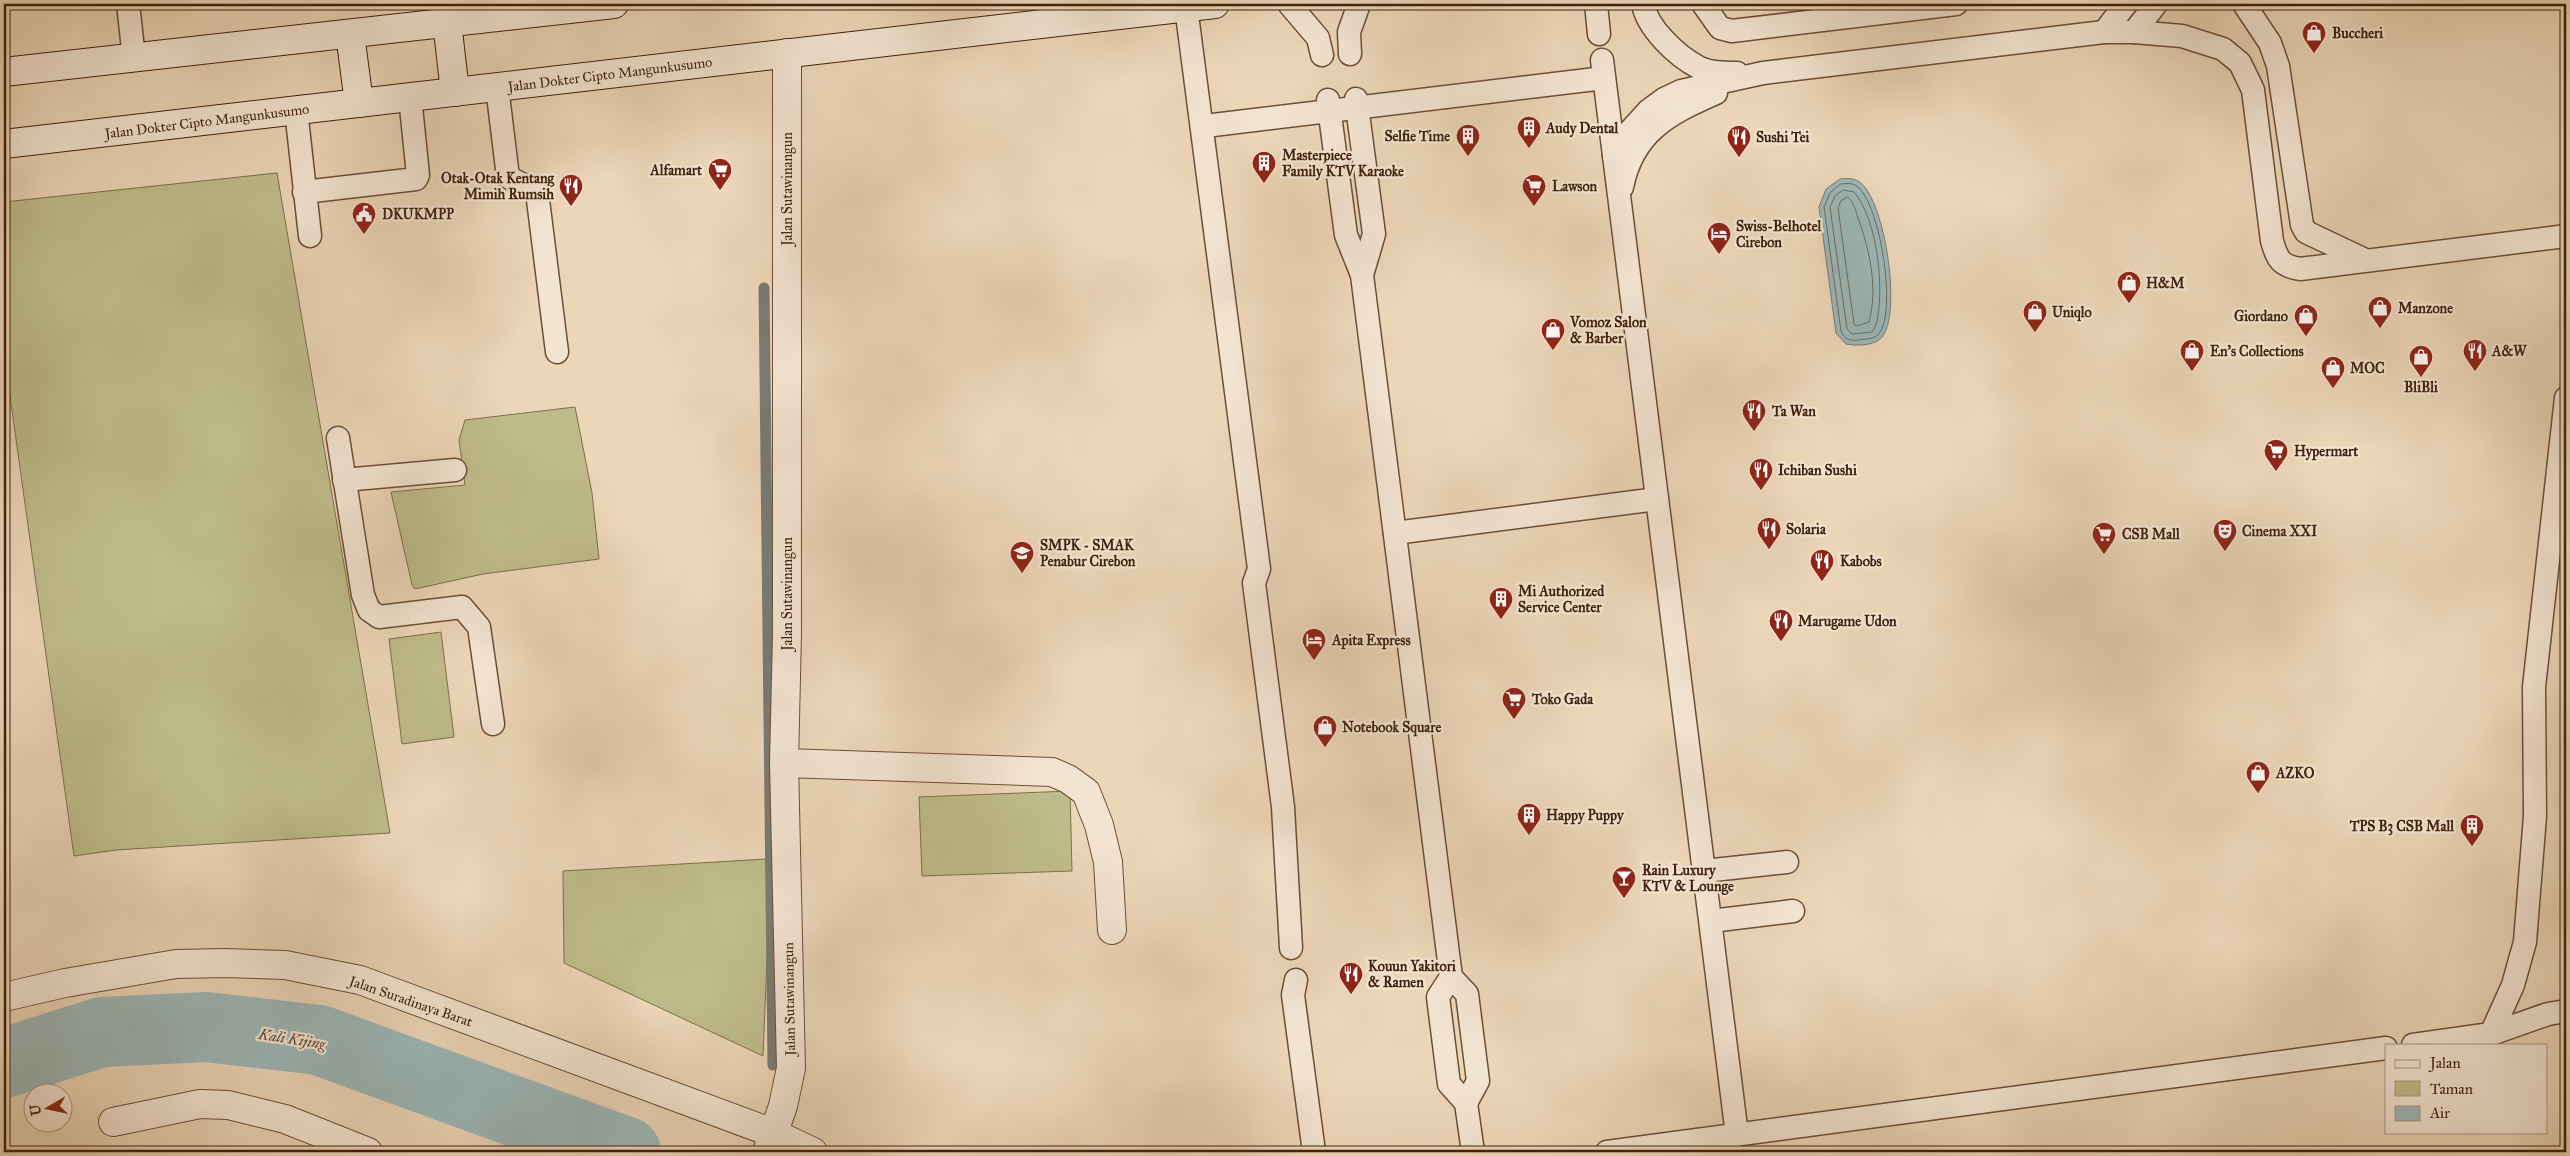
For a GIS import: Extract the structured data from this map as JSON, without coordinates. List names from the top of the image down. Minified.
{"streets":{"street":["Jalan Dokter Cipto Mangunkusumo","Jalan Sutawinangun","Jalan Suradinaya Barat"]},"crossings":[["Jalan Dokter Cipto Mangunkusumo","Jalan Sutawinangun"],["Jalan Sutawinangun","Jalan Suradinaya Barat"]],"water":["Kali Kijing"],"places":{"shop":["Buccheri","H&M","Manzone","Uniqlo","Giordano","Vomoz Salon & Barber","En's Collections","BliBli","MOC","Notebook Square","AZKO"],"building":["Audy Dental","Selfie Time","Masterpiece Family KTV Karaoke","Mi Authorized Service Center","Happy Puppy","TPS B3 CSB Mall"],"restaurant":["Sushi Tei","Otak-Otak Kentang Mimih Rumsih","A&W","Ta Wan","Ichiban Sushi","Solaria","Kabobs","Marugame Udon","Kouun Yakitori & Ramen"],"supermarket":["Alfamart","Lawson","Hypermart","CSB Mall","Toko Gada"],"public building":["DKUKMPP"],"hotel":["Swiss-Belhotel Cirebon","Apita Express"],"theatre":["Cinema XXI"],"school or university":["SMPK - SMAK Penabur Cirebon"],"bar":["Rain Luxury KTV & Lounge"]},"legend":["Jalan","Taman","Air"],"north":"left"}
